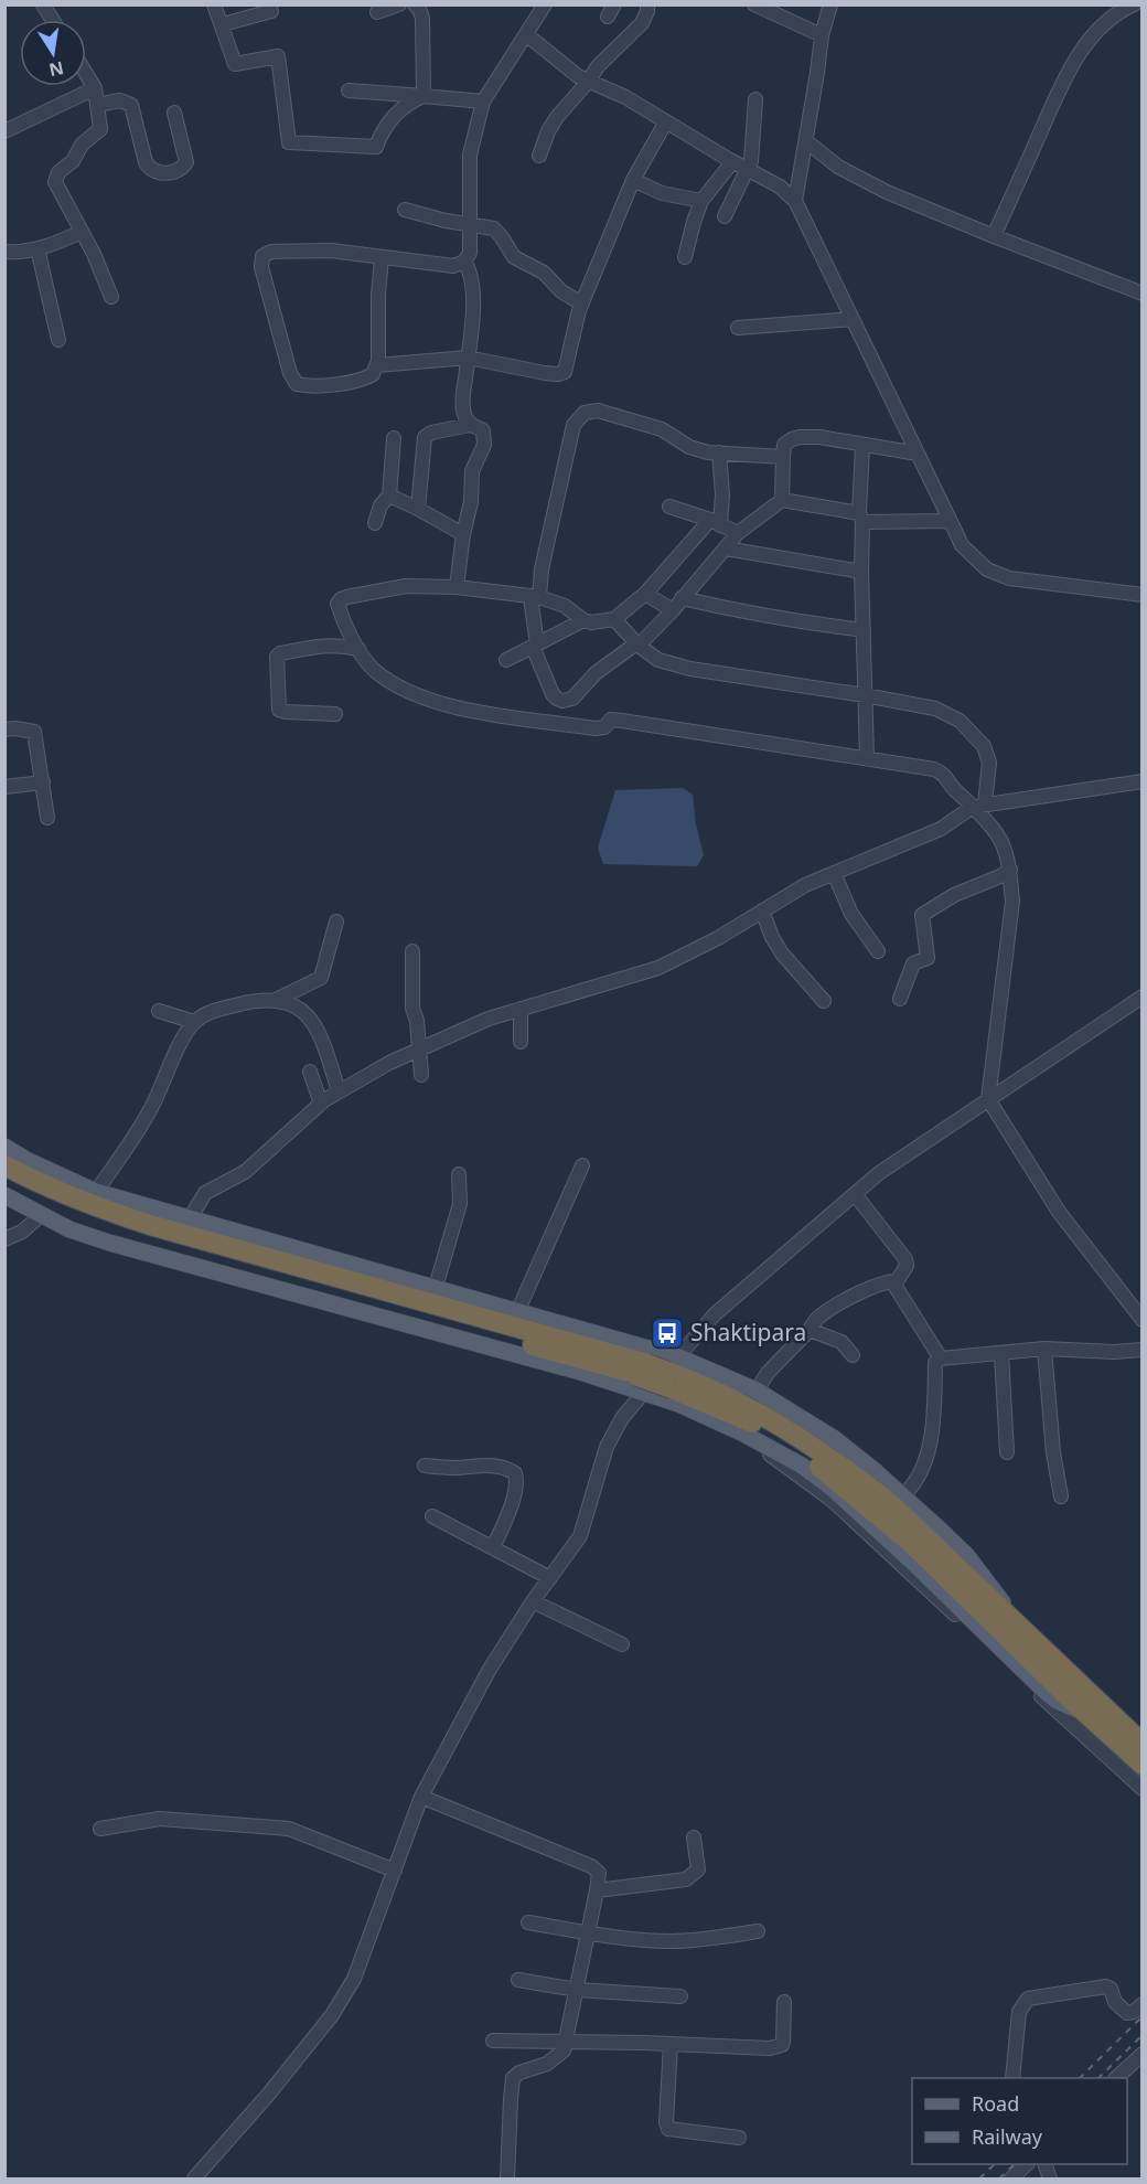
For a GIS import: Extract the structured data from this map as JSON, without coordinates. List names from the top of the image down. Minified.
{"places":{"bus stop":["Shaktipara"]},"legend":["Road","Railway"],"north":"bottom"}
